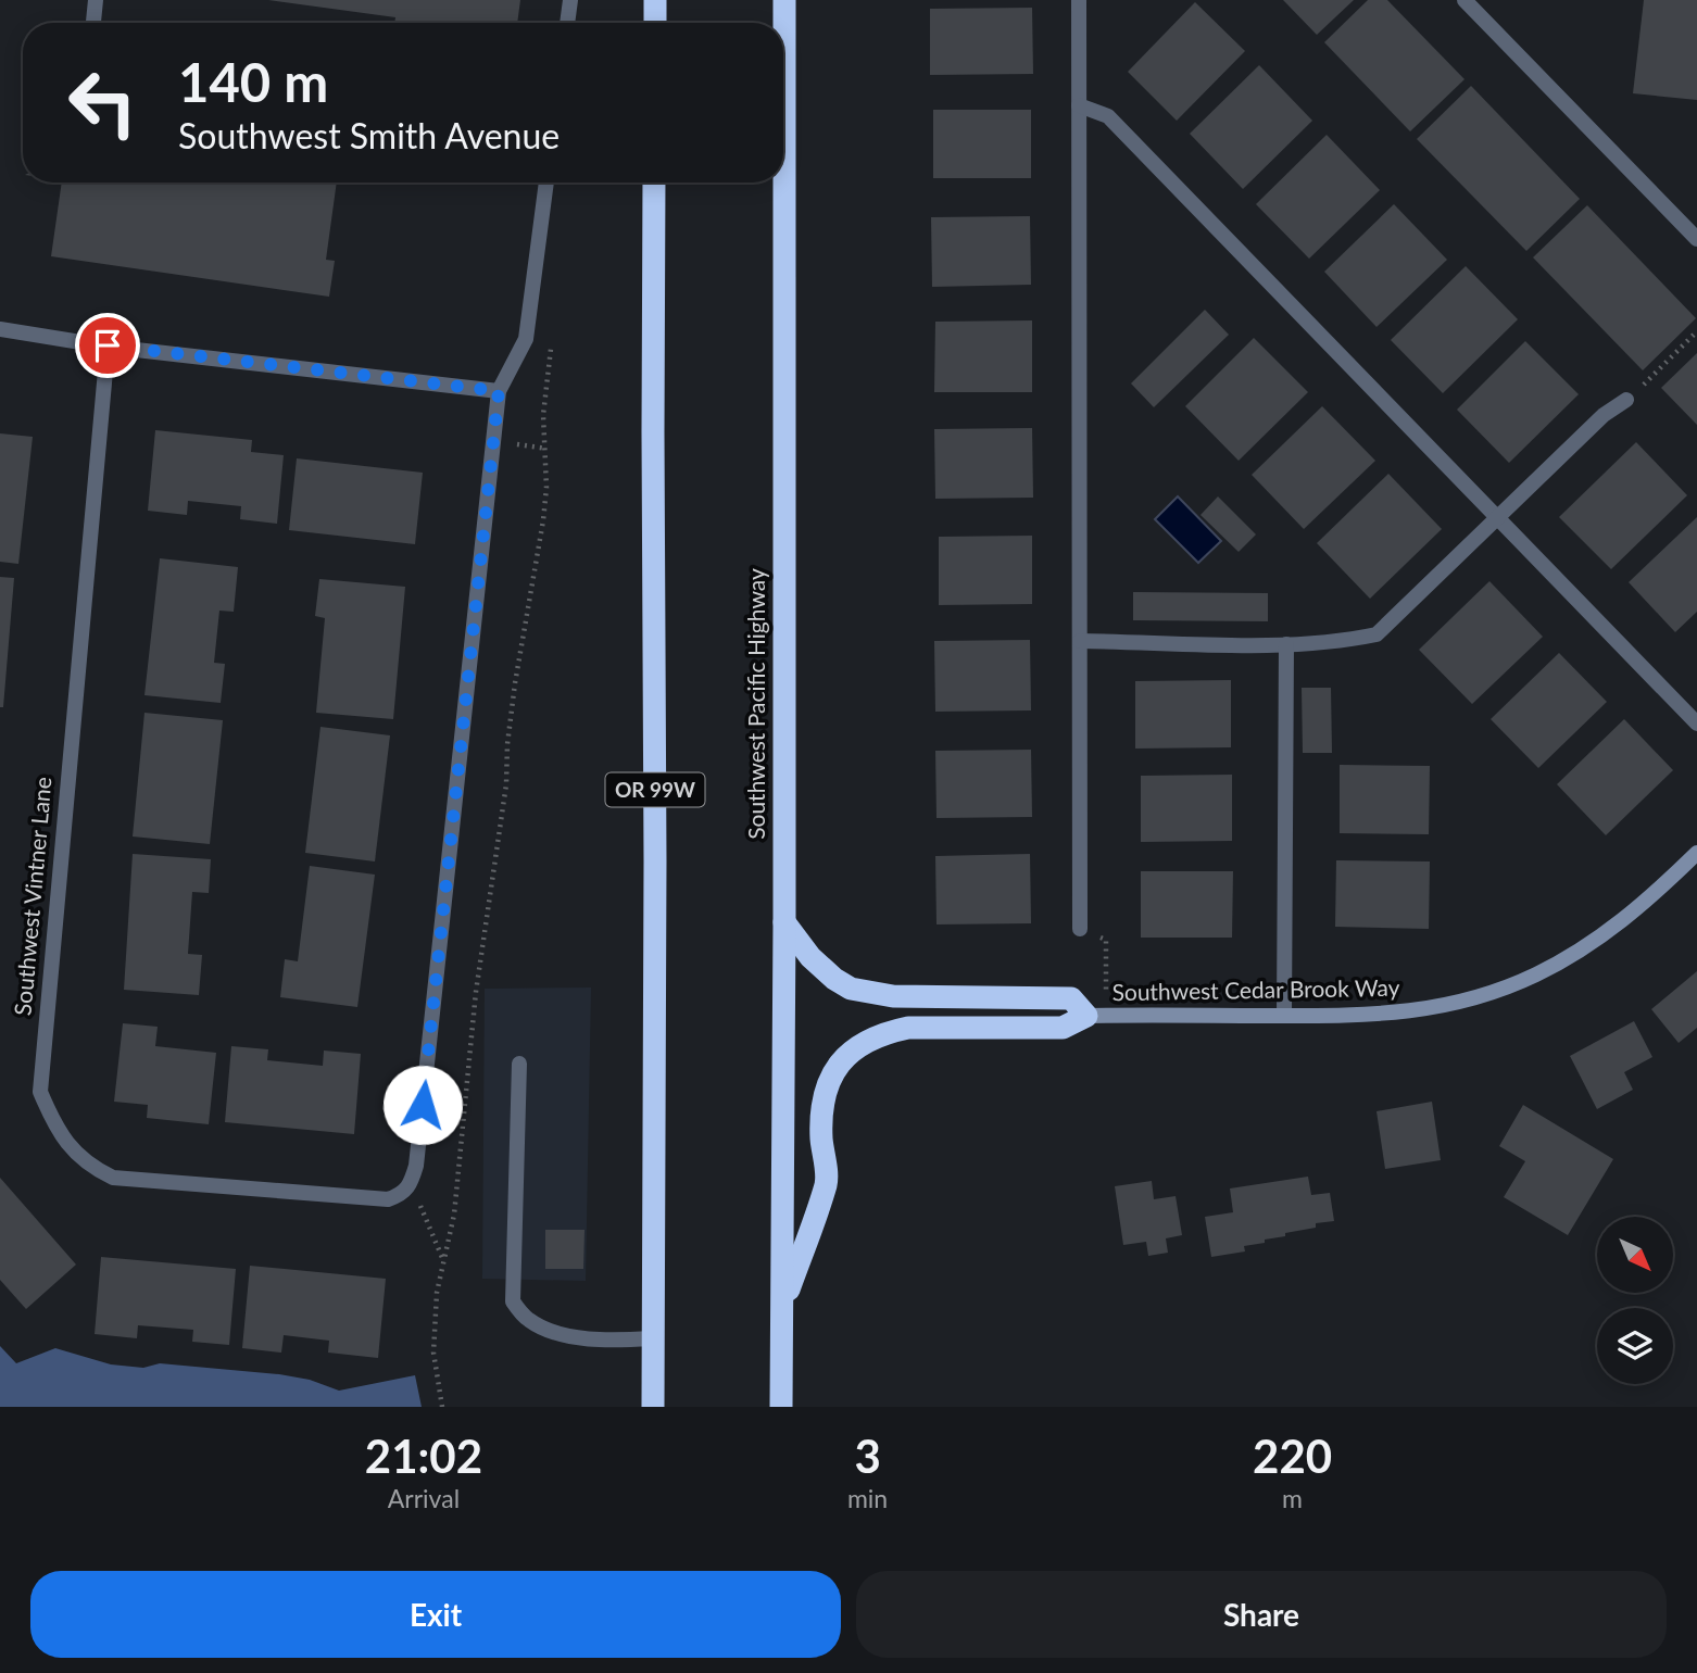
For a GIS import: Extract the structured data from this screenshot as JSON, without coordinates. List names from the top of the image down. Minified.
{"streets":{"highway":["Southwest Pacific Highway","OR 99W"],"street":["Southwest Vintner Lane","Southwest Cedar Brook Way"]},"north":"bottom right","page":{"turn":["140 m","Southwest Smith Avenue"],"eta":["21:02","Arrival","3","min","220","m"],"buttons":["Exit","Share"]}}
